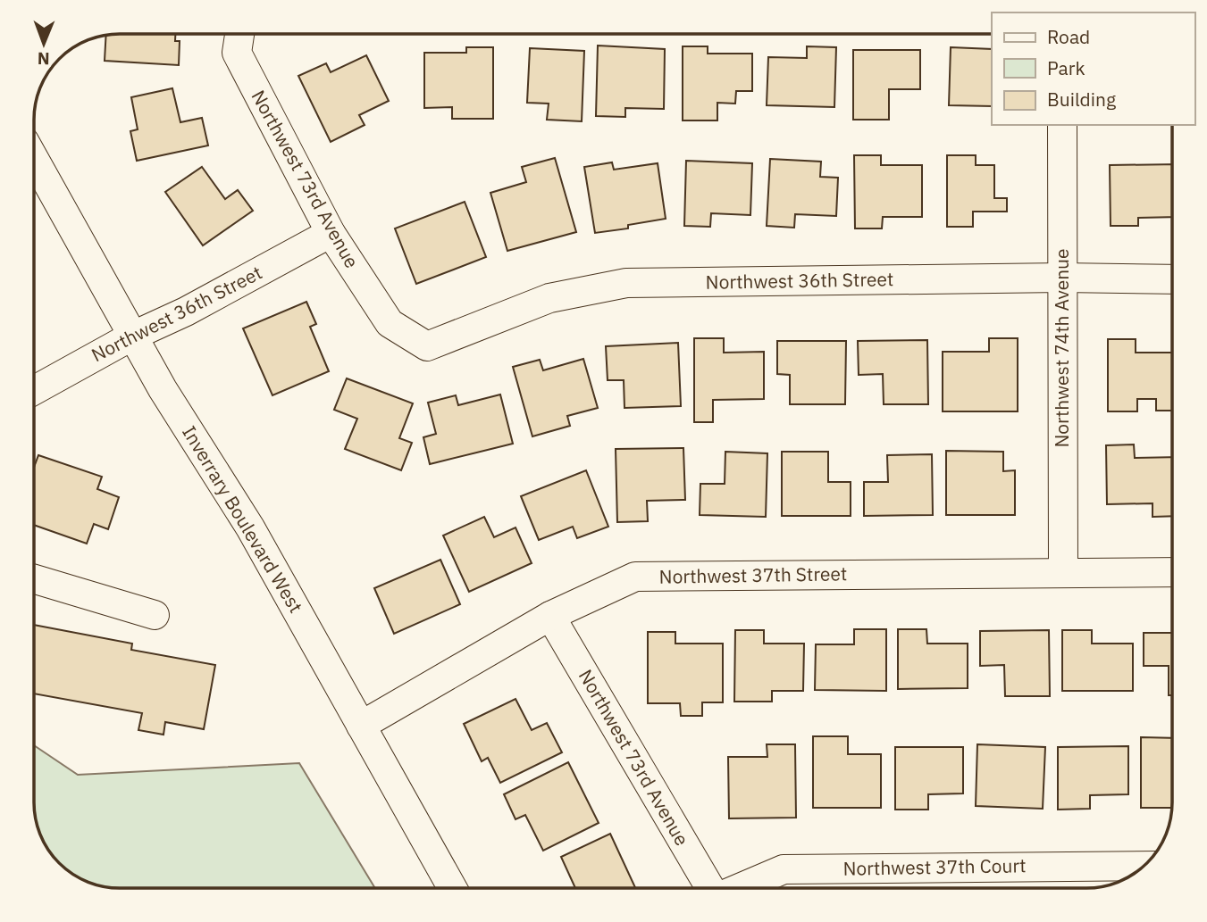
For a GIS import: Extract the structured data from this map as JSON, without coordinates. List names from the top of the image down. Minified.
{"streets":{"street":["Northwest 73rd Avenue","Northwest 36th Street","Northwest 74th Avenue","Inverrary Boulevard West","Northwest 37th Street","Northwest 37th Court"]},"crossings":[["Northwest 73rd Avenue","Northwest 36th Street"],["Northwest 73rd Avenue","Northwest 37th Street"],["Northwest 36th Street","Northwest 74th Avenue"],["Northwest 36th Street","Inverrary Boulevard West"],["Northwest 74th Avenue","Northwest 37th Street"],["Inverrary Boulevard West","Northwest 37th Street"]],"legend":["Road","Park","Building"],"north":"bottom"}
